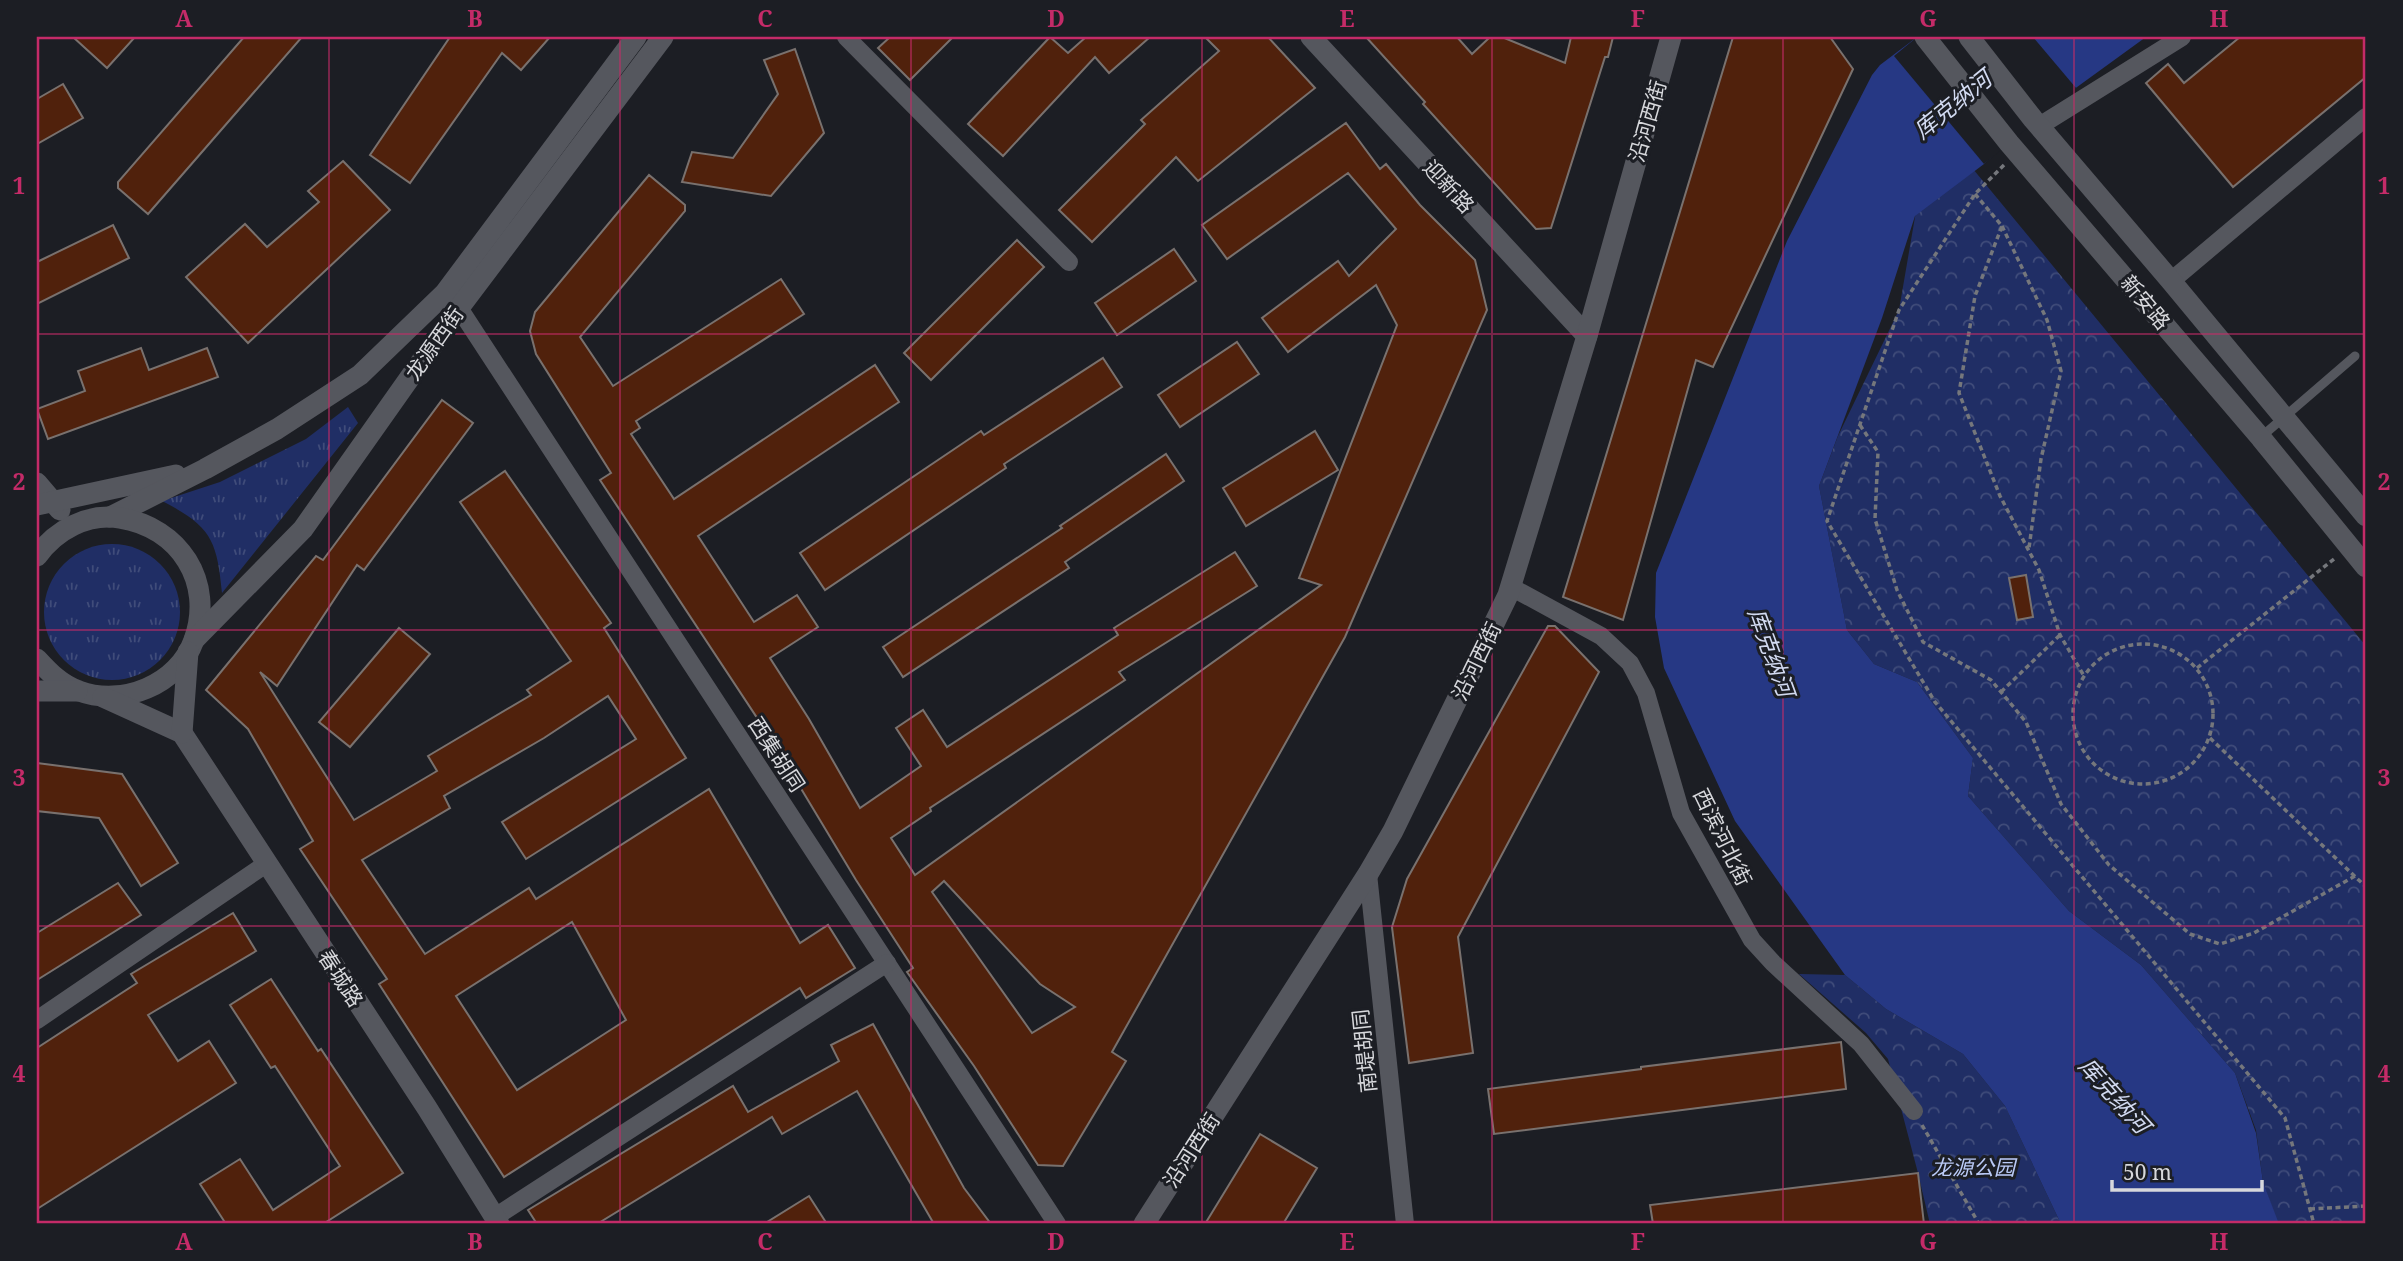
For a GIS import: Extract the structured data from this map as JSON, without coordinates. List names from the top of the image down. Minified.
{"streets":{"main road":["沿河西街","迎新路","新安路","龙源西街","春城路"],"street":["西集胡同","西滨河北街","南堤胡同"]},"crossings":[["沿河西街","迎新路"],["沿河西街","西滨河北街"],["沿河西街","南堤胡同"],["龙源西街","西集胡同"]],"water":["库克纳河"],"parks":["龙源公园"],"scale_bar":"50 m","grid":{"columns":["A","B","C","D","E","F","G","H"],"rows":["1","2","3","4"]}}
